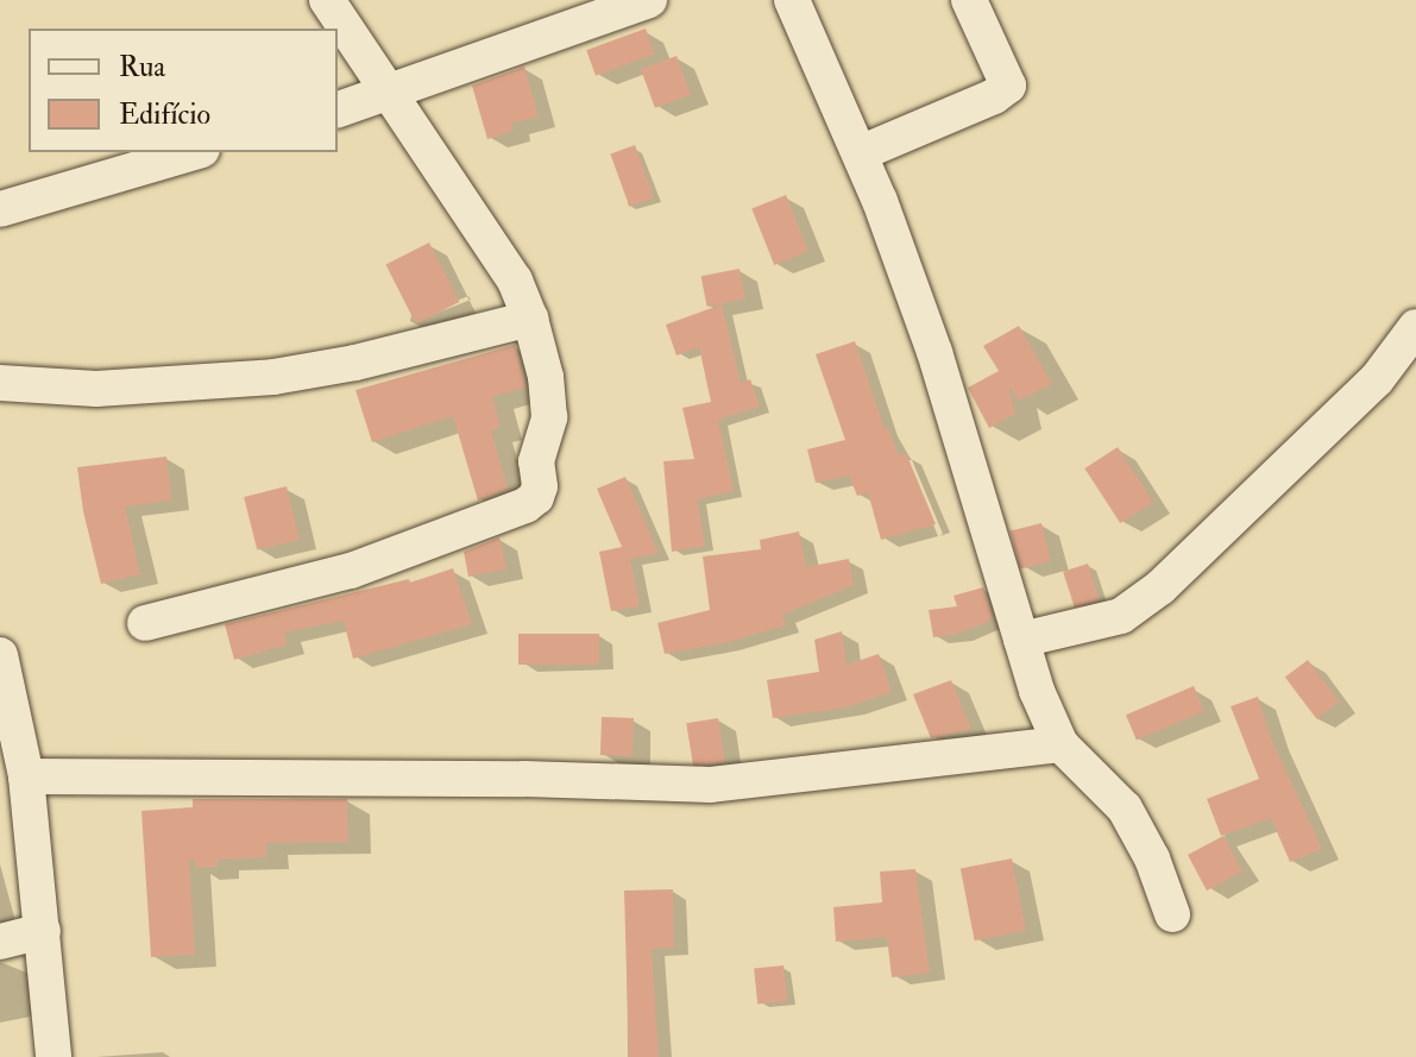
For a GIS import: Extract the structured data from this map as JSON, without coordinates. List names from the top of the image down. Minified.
{"legend":["Rua","Edifício"]}
